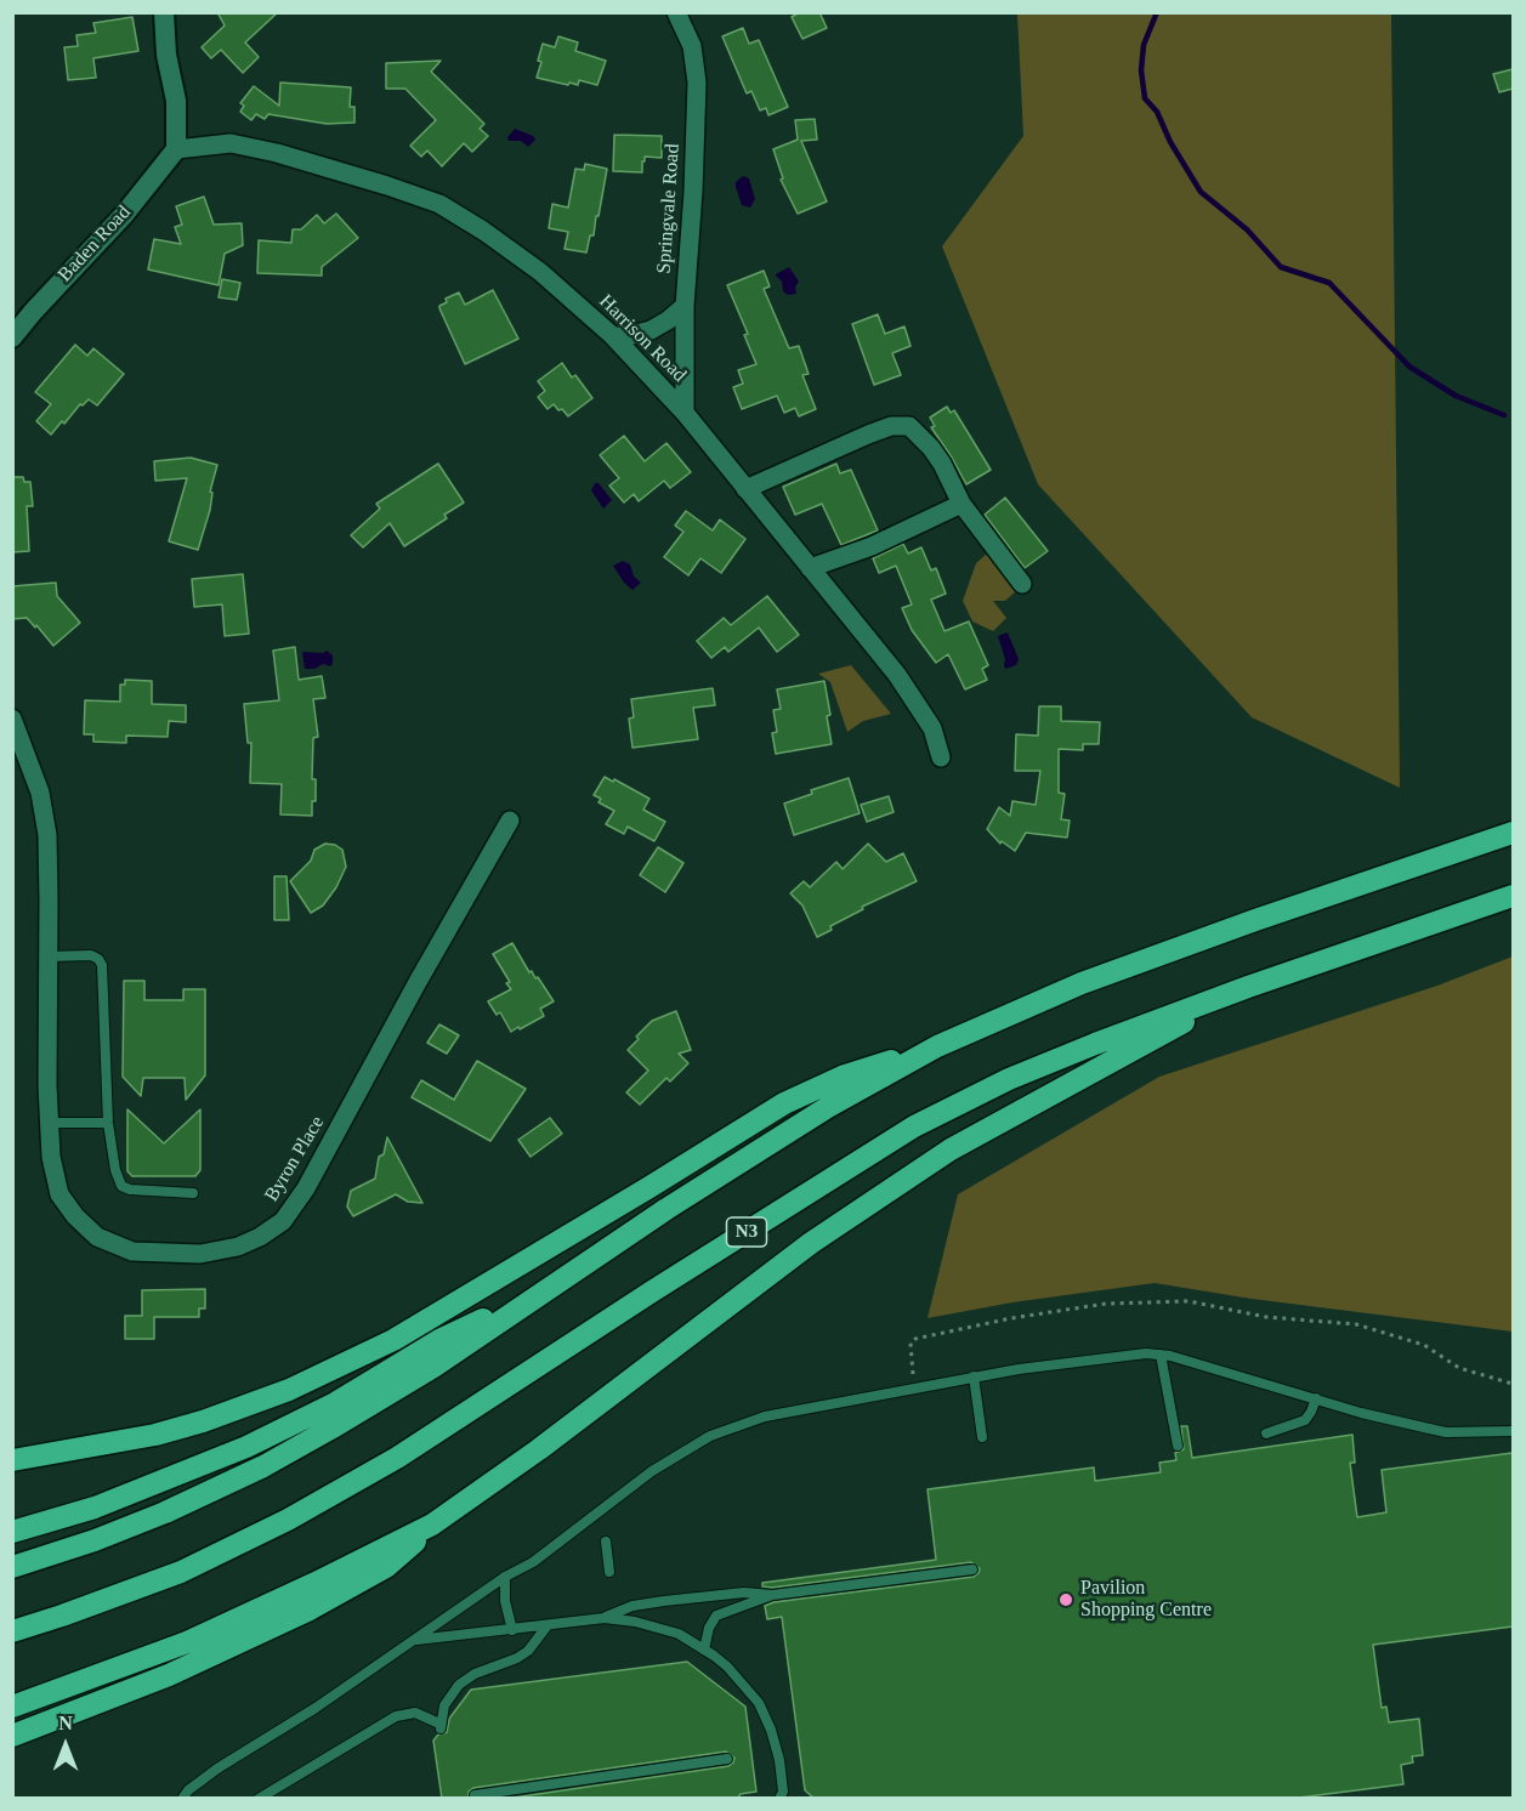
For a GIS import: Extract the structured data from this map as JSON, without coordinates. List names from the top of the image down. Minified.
{"streets":{"highway":["N3"],"street":["Springvale Road","Baden Road","Harrison Road","Byron Place"]},"crossings":[["Springvale Road","Harrison Road"],["Baden Road","Harrison Road"]],"places":["Pavilion Shopping Centre"],"north":"top"}
